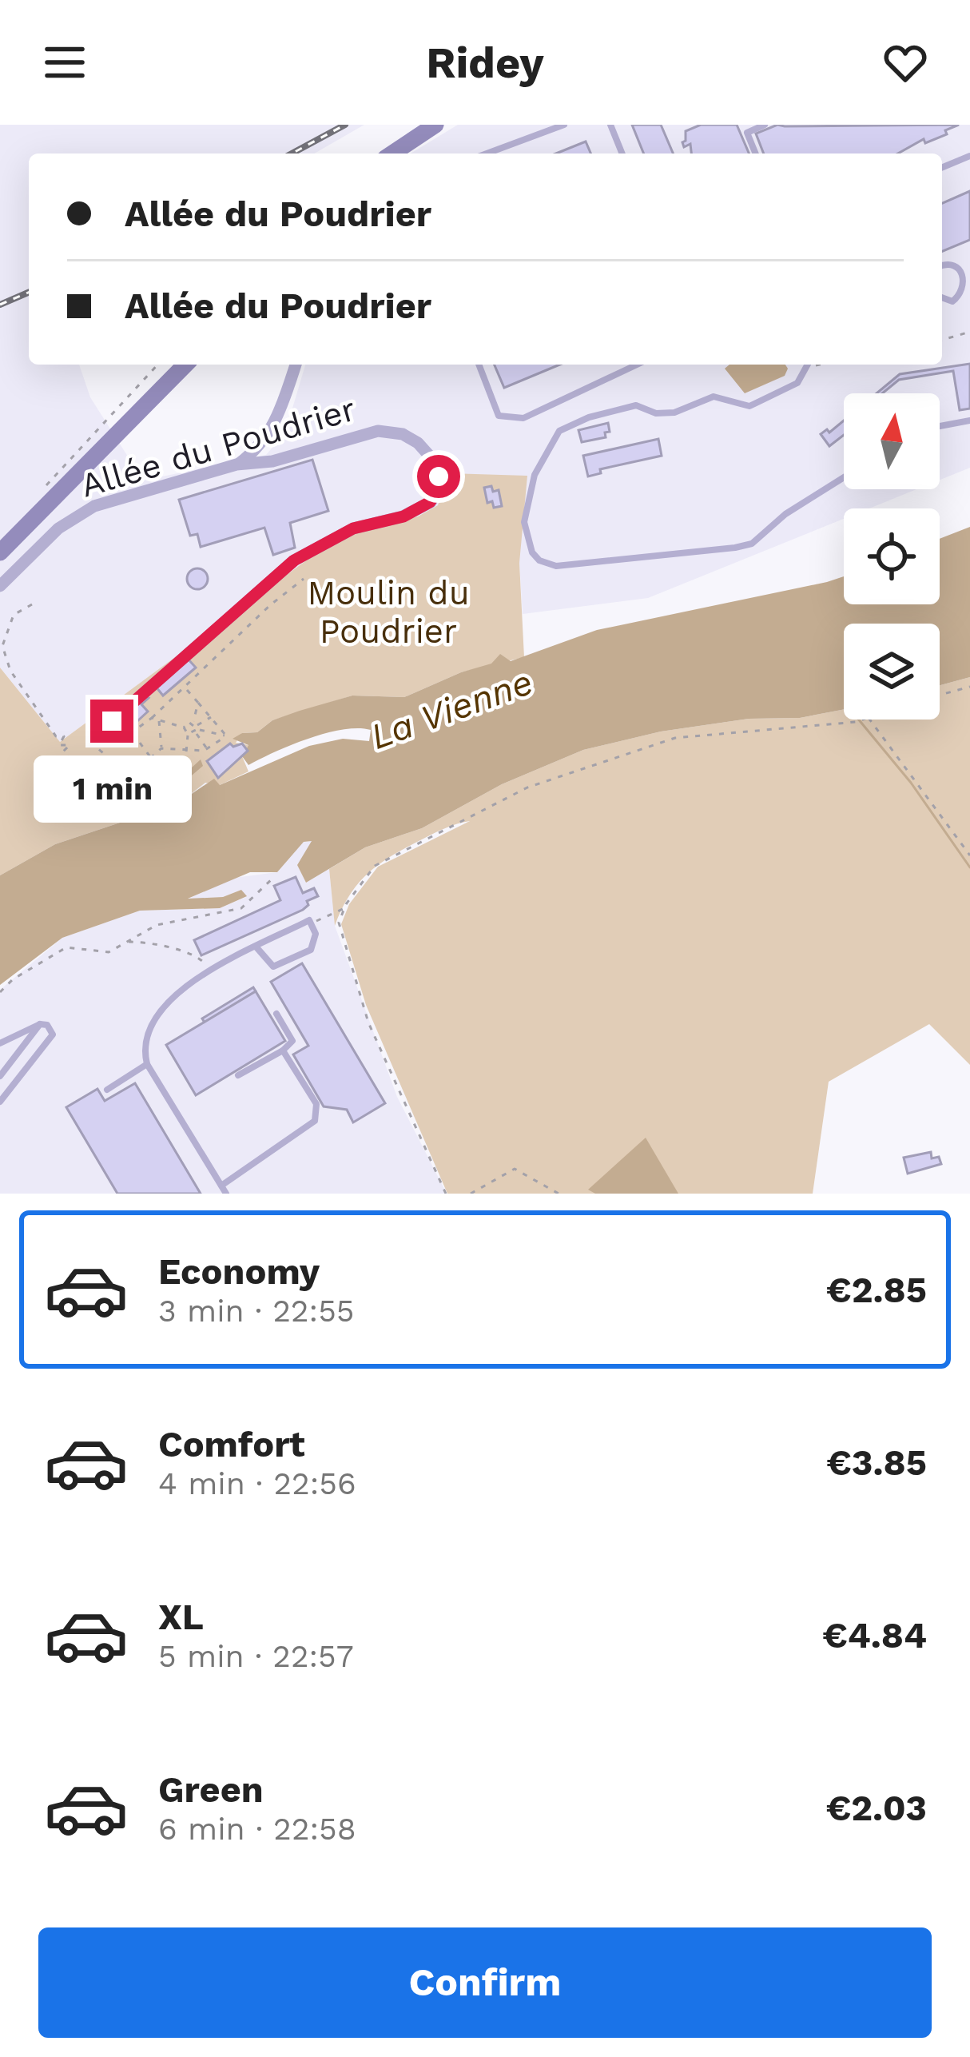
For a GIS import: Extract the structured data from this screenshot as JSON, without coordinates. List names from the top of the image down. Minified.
{"streets":{"street":["Allée du Poudrier"]},"water":["La Vienne"],"parks":["Moulin du Poudrier"],"north":"top","page":{"header":"Ridey","banner":["Allée du Poudrier","Allée du Poudrier"],"bubble":"1 min","list":[{"name":"Economy","note":"3 min · 22:55","value":"€2.85"},{"name":"Comfort","note":"4 min · 22:56","value":"€3.85"},{"name":"XL","note":"5 min · 22:57","value":"€4.84"},{"name":"Green","note":"6 min · 22:58","value":"€2.03"}],"buttons":"Confirm"}}
